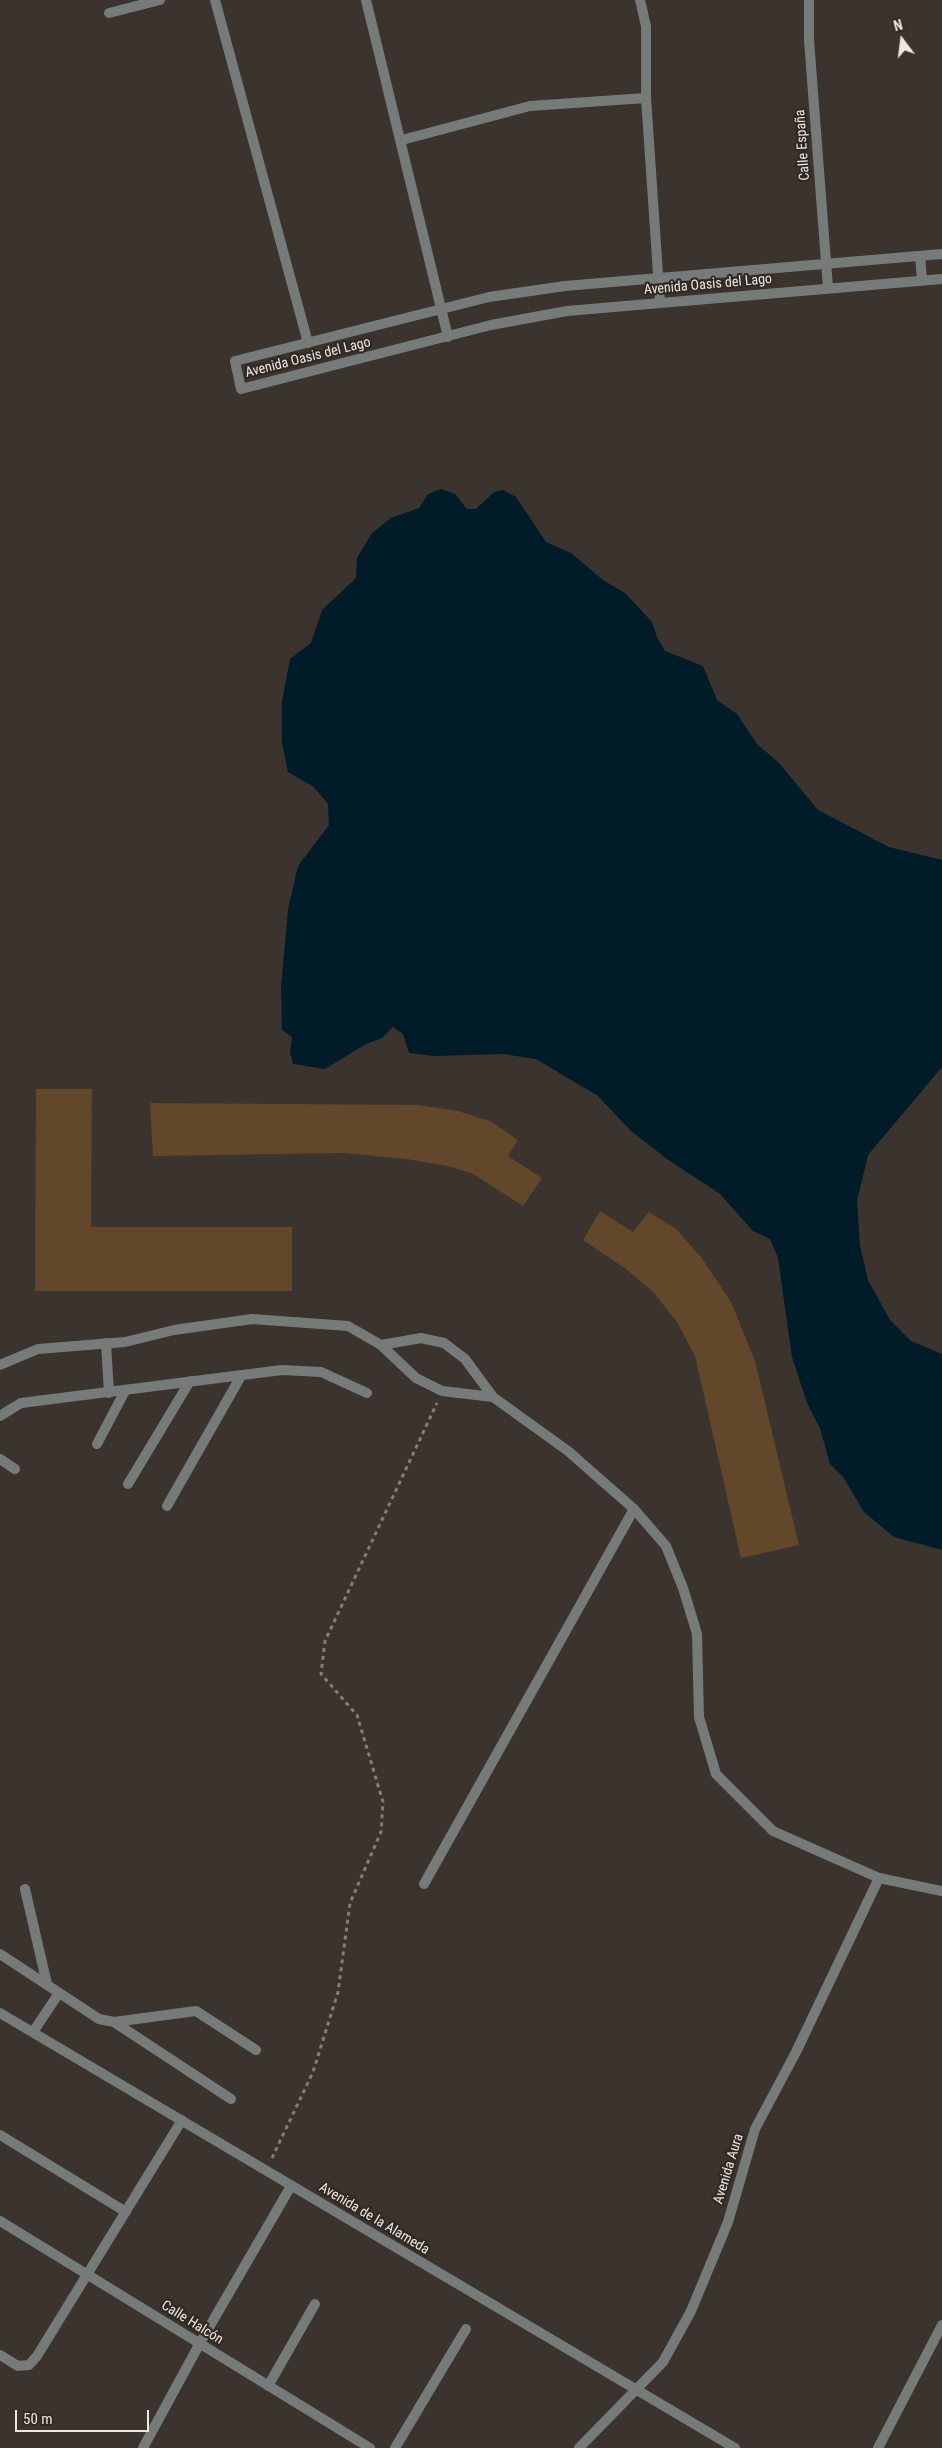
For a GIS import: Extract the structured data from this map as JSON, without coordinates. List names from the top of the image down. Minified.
{"streets":{"street":["Calle España","Avenida Oasis del Lago","Avenida Aura","Avenida de la Alameda","Calle Halcón"]},"crossings":[["Calle España","Avenida Oasis del Lago"],["Avenida Aura","Avenida de la Alameda"]],"scale_bar":"50 m","north":"top"}
